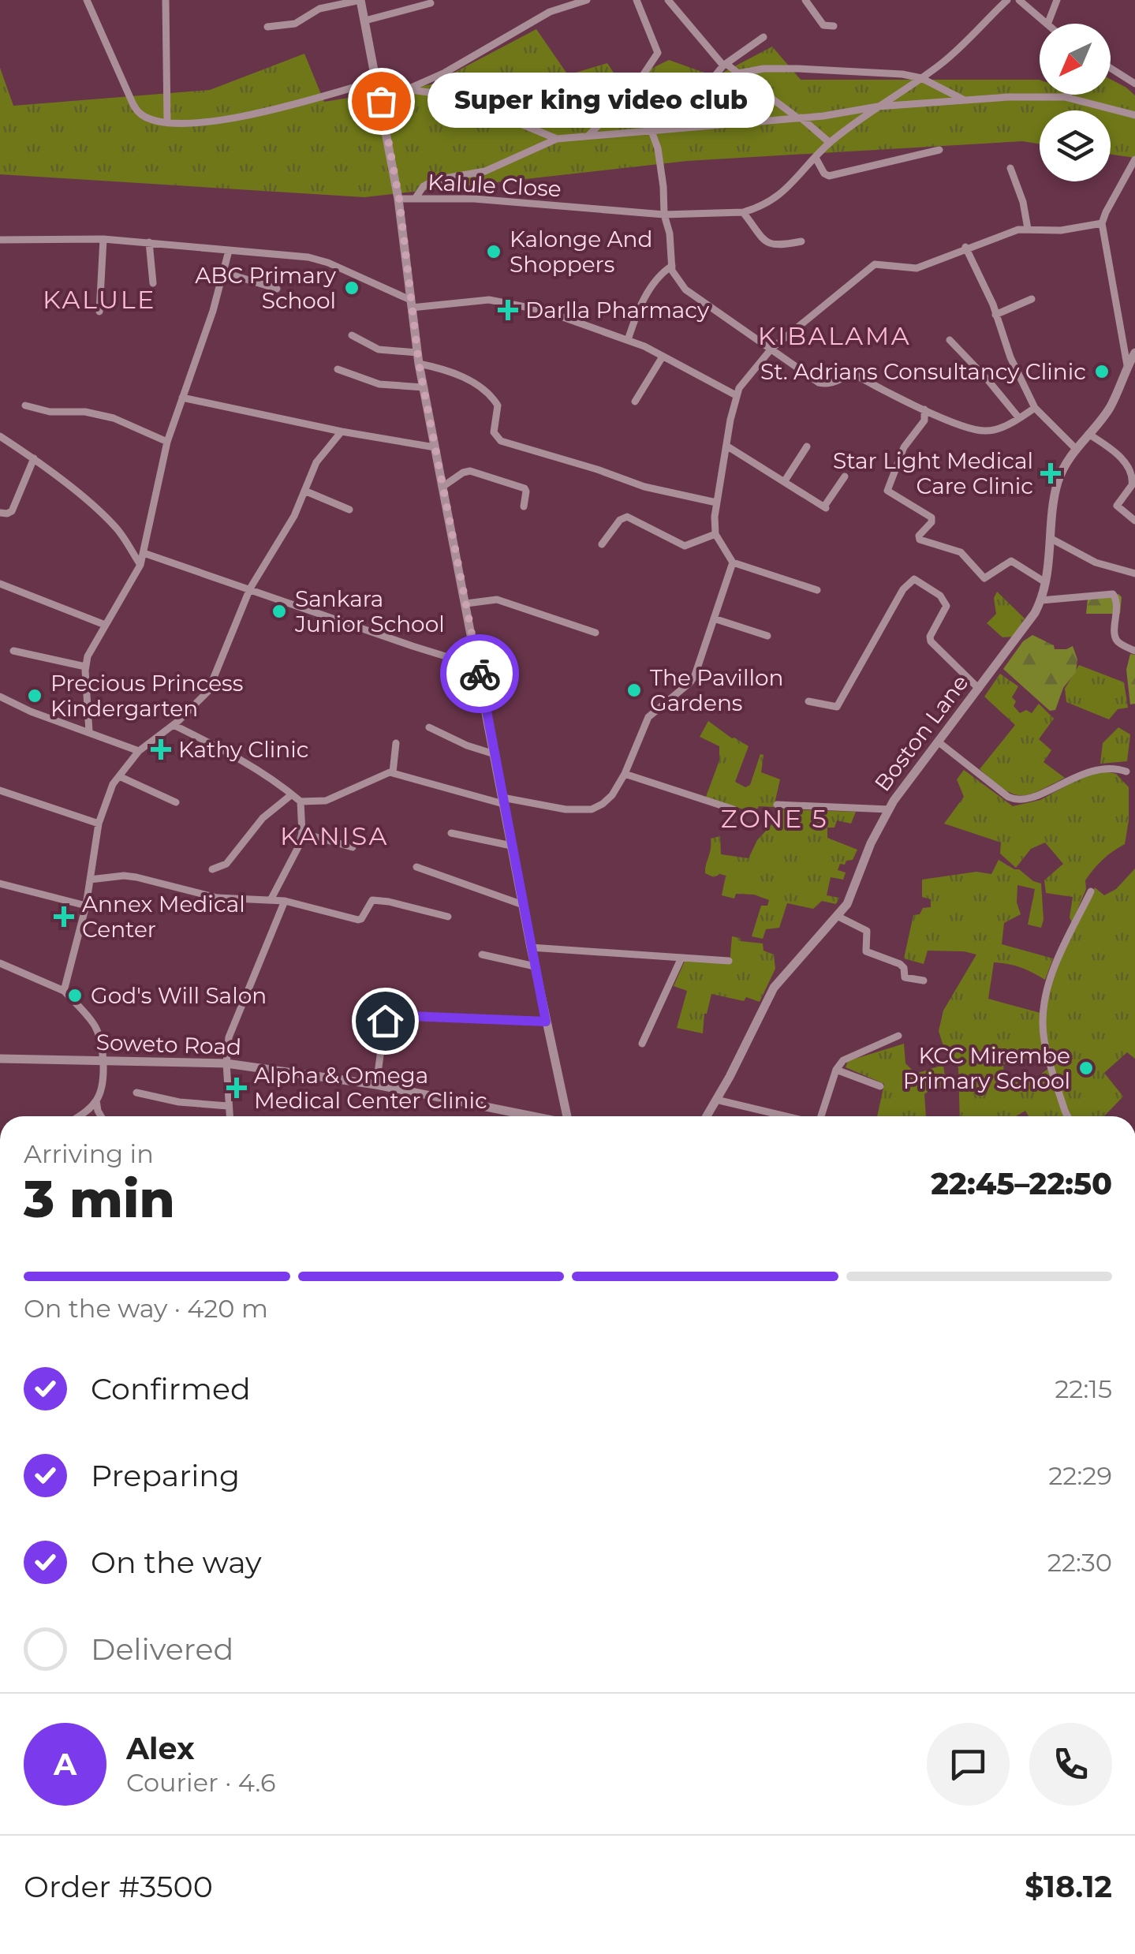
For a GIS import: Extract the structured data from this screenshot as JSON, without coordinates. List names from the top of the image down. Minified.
{"streets":{"street":["Kalule Close","Boston Lane","Soweto Road"]},"districts":["KALULE","KIBALAMA","ZONE 5","KANISA"],"places":{"other":["Super king video club","Kalonge And Shoppers","ABC Primary School","St. Adrians Consultancy Clinic","Sankara Junior School","The Pavillon Gardens","Precious Princess Kindergarten","God's Will Salon","KCC Mirembe Primary School"],"health":["Darlla Pharmacy","Star Light Medical Care Clinic","Kathy Clinic","Annex Medical Center","Alpha & Omega Medical Center Clinic"]},"north":"bottom left","page":{"bubble":"Super king video club","heading":["3 min","Arriving in","22:45–22:50"],"panel":["Alex","Courier · 4.6","Order #3500","$18.12"],"bar":"On the way · 420 m","list":[["Confirmed","22:15"],["Preparing","22:29"],["On the way","22:30"],"Delivered"],"round":"A"}}
